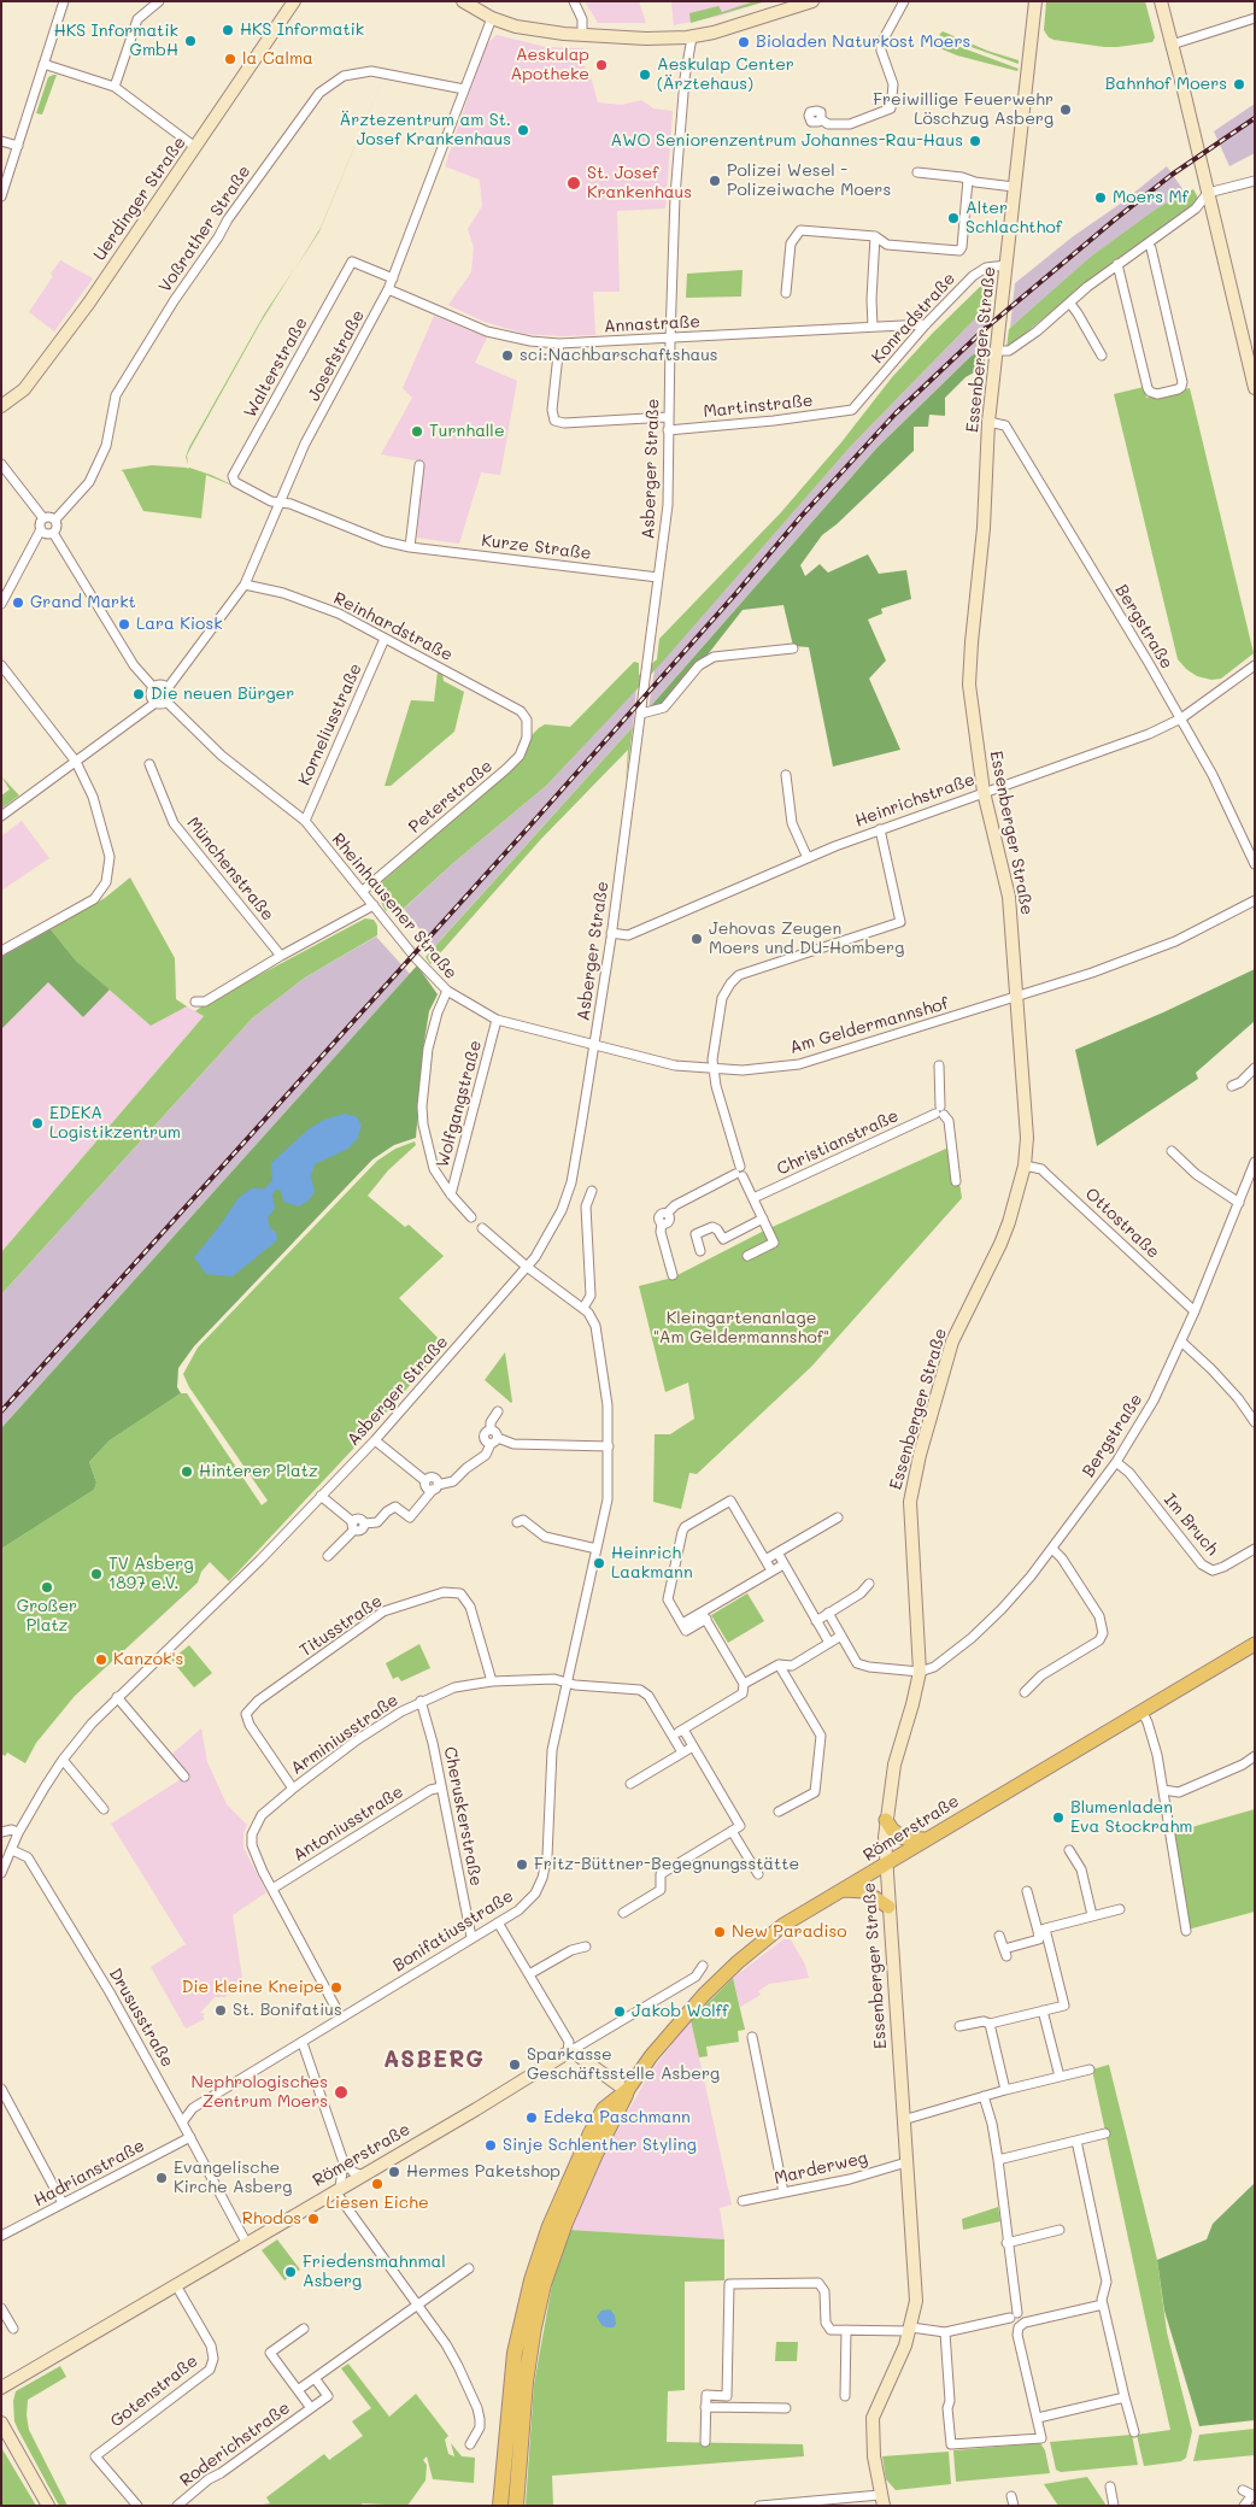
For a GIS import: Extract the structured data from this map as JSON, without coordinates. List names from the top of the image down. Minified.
{"streets":{"main road":["Römerstraße"],"street":["Uerdinger Straße","Voßrather Straße","Konradstraße","Annastraße","Essenberger Straße","Josefstraße","Walterstraße","Martinstraße","Asberger Straße","Kurze Straße","Reinhardstraße","Bergstraße","Korneliusstraße","Peterstraße","Heinrichstraße","Münchenstraße","Rheinhausener Straße","Am Geldermannshof","Wolfgangstraße","Christianstraße","Ottostraße","Im Bruch","Titusstraße","Arminiusstraße","Cheruskerstraße","Antoniusstraße","Bonifatiusstraße","Drususstraße","Marderweg","Hadrianstraße","Gotenstraße","Roderichstraße"]},"crossings":[["Voßrather Straße","Josefstraße"],["Konradstraße","Annastraße"],["Konradstraße","Essenberger Straße"],["Konradstraße","Martinstraße"],["Annastraße","Josefstraße"],["Annastraße","Asberger Straße"],["Essenberger Straße","Bergstraße"],["Essenberger Straße","Heinrichstraße"],["Essenberger Straße","Am Geldermannshof"],["Essenberger Straße","Ottostraße"],["Essenberger Straße","Römerstraße"],["Essenberger Straße","Marderweg"],["Josefstraße","Walterstraße"],["Josefstraße","Kurze Straße"],["Josefstraße","Reinhardstraße"],["Josefstraße","Rheinhausener Straße"],["Walterstraße","Kurze Straße"],["Martinstraße","Asberger Straße"],["Asberger Straße","Kurze Straße"],["Asberger Straße","Heinrichstraße"],["Asberger Straße","Am Geldermannshof"],["Asberger Straße","Bonifatiusstraße"],["Asberger Straße","Drususstraße"],["Reinhardstraße","Korneliusstraße"],["Reinhardstraße","Peterstraße"],["Bergstraße","Heinrichstraße"],["Bergstraße","Ottostraße"],["Bergstraße","Im Bruch"],["Korneliusstraße","Rheinhausener Straße"],["Peterstraße","Rheinhausener Straße"],["Rheinhausener Straße","Am Geldermannshof"],["Rheinhausener Straße","Wolfgangstraße"],["Am Geldermannshof","Wolfgangstraße"],["Titusstraße","Arminiusstraße"],["Arminiusstraße","Cheruskerstraße"],["Arminiusstraße","Antoniusstraße"],["Arminiusstraße","Bonifatiusstraße"],["Cheruskerstraße","Antoniusstraße"],["Cheruskerstraße","Bonifatiusstraße"],["Römerstraße","Drususstraße"],["Römerstraße","Gotenstraße"],["Bonifatiusstraße","Drususstraße"],["Drususstraße","Hadrianstraße"]],"districts":["ASBERG"],"parks":["Kleingartenanlage \"Am Geldermannshof\""],"places":["HKS Informatik","HKS Informatik GmbH","Bioladen Naturkost Moers","la Calma","Aeskulap Apotheke","Aeskulap Center (Ärztehaus)","Bahnhof Moers","Freiwillige Feuerwehr Löschzug Asberg","Ärztezentrum am St. Josef Krankenhaus","AWO Seniorenzentrum Johannes-Rau-Haus","Polizei Wesel - Polizeiwache Moers","St. Josef Krankenhaus","Moers Mf","Alter Schlachthof","sci:Nachbarschaftshaus","Turnhalle","Grand Markt","Lara Kiosk","Die neuen Bürger","Jehovas Zeugen Moers und DU-Homberg","EDEKA Logistikzentrum","Hinterer Platz","Heinrich Laakmann","TV Asberg 1897 e.V.","Großer Platz","Kanzok's","Blumenladen Eva Stockrahm","Fritz-Büttner-Begegnungsstätte","New Paradiso","Die kleine Kneipe","St. Bonifatius","Jakob Wolff","Sparkasse Geschäftsstelle Asberg","Nephrologisches Zentrum Moers","Edeka Paschmann","Sinje Schlenther Styling","Hermes Paketshop","Evangelische Kirche Asberg","Liesen Eiche","Rhodos","Friedensmahnmal Asberg"]}
